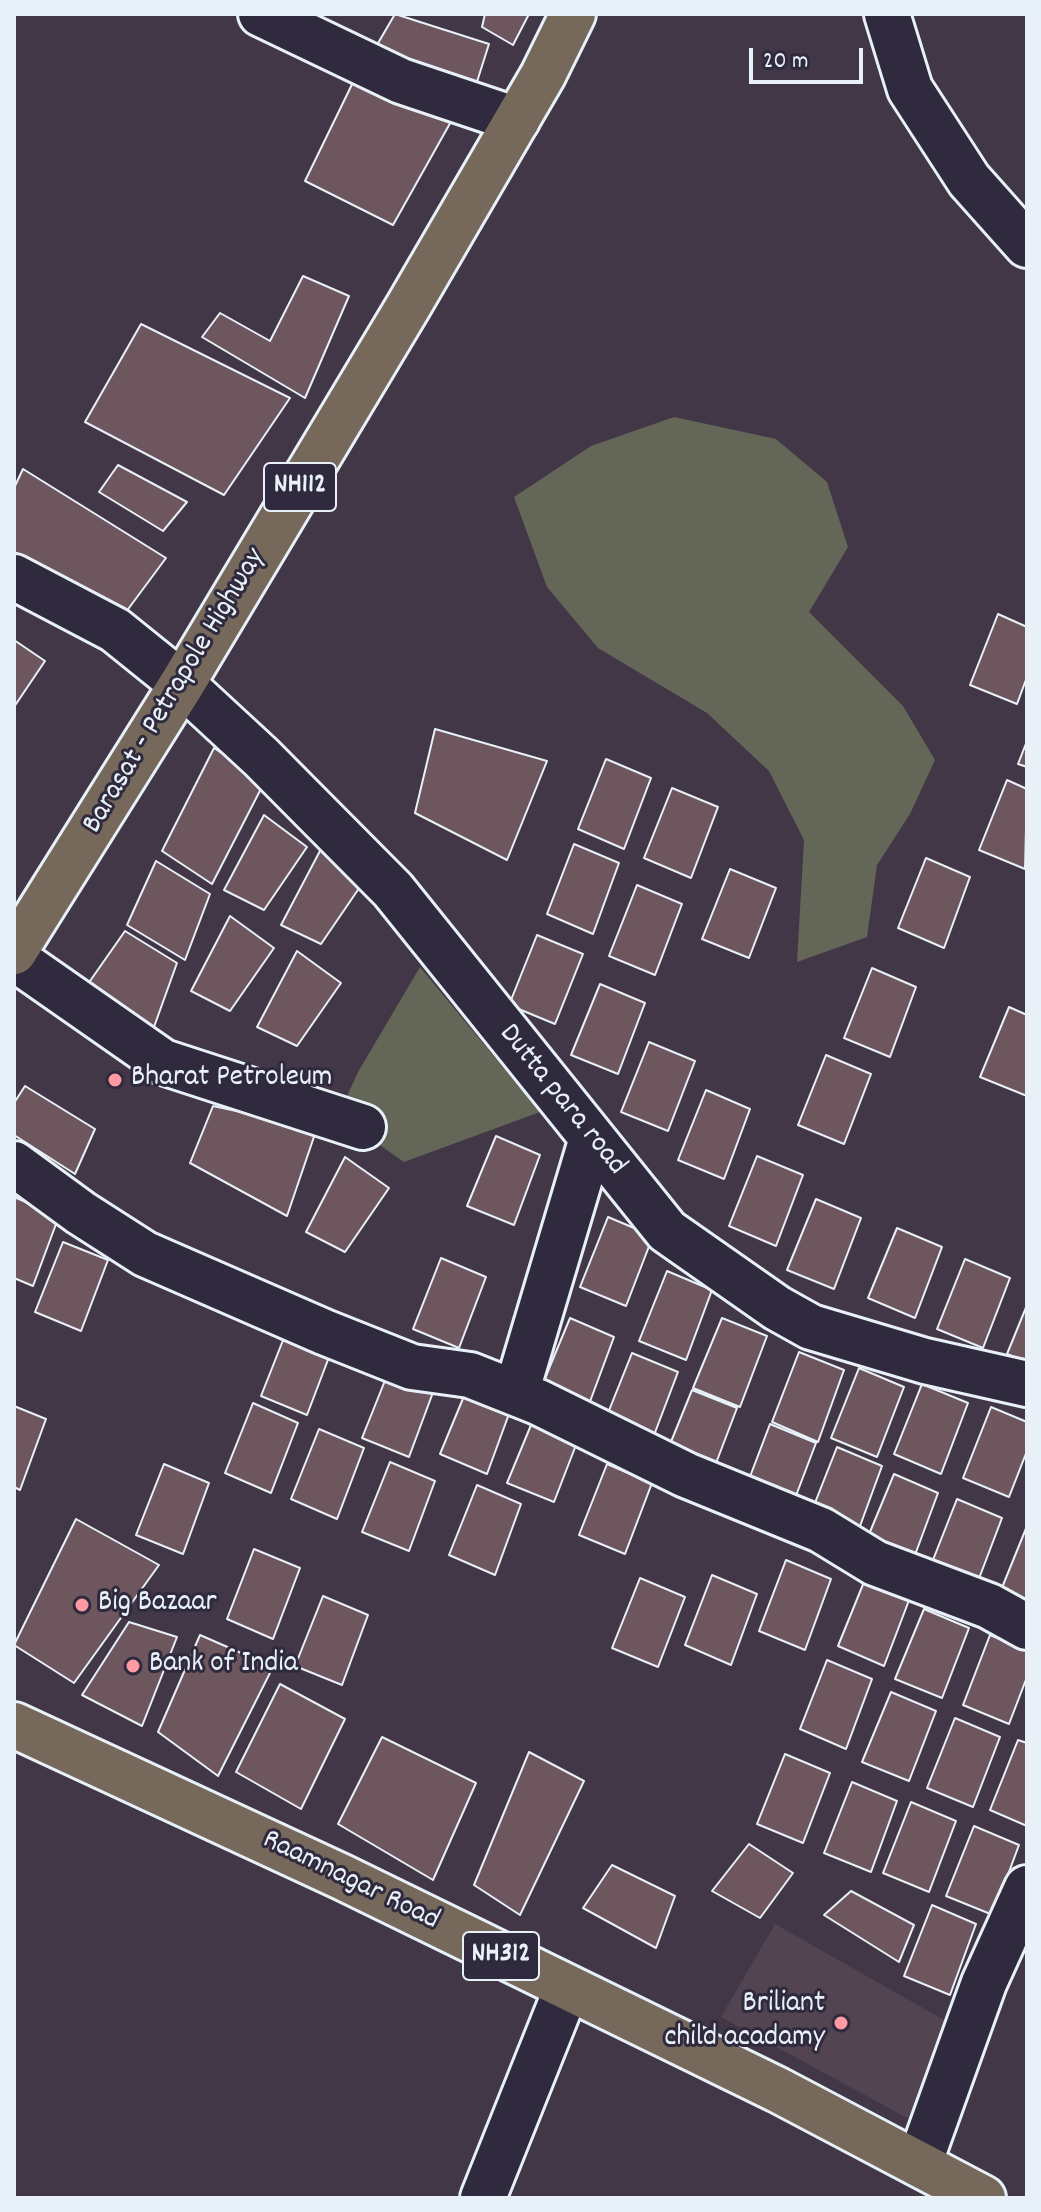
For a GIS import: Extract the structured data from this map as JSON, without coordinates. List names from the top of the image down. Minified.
{"streets":{"highway":["NH112","Barasat - Petrapole Highway","Raamnagar Road","NH312"],"street":["Dutta para road"]},"crossings":[["Barasat - Petrapole Highway","Dutta para road"]],"places":["Bharat Petroleum","Big Bazaar","Bank of India","Briliant child acadamy"],"scale_bar":"20 m"}
